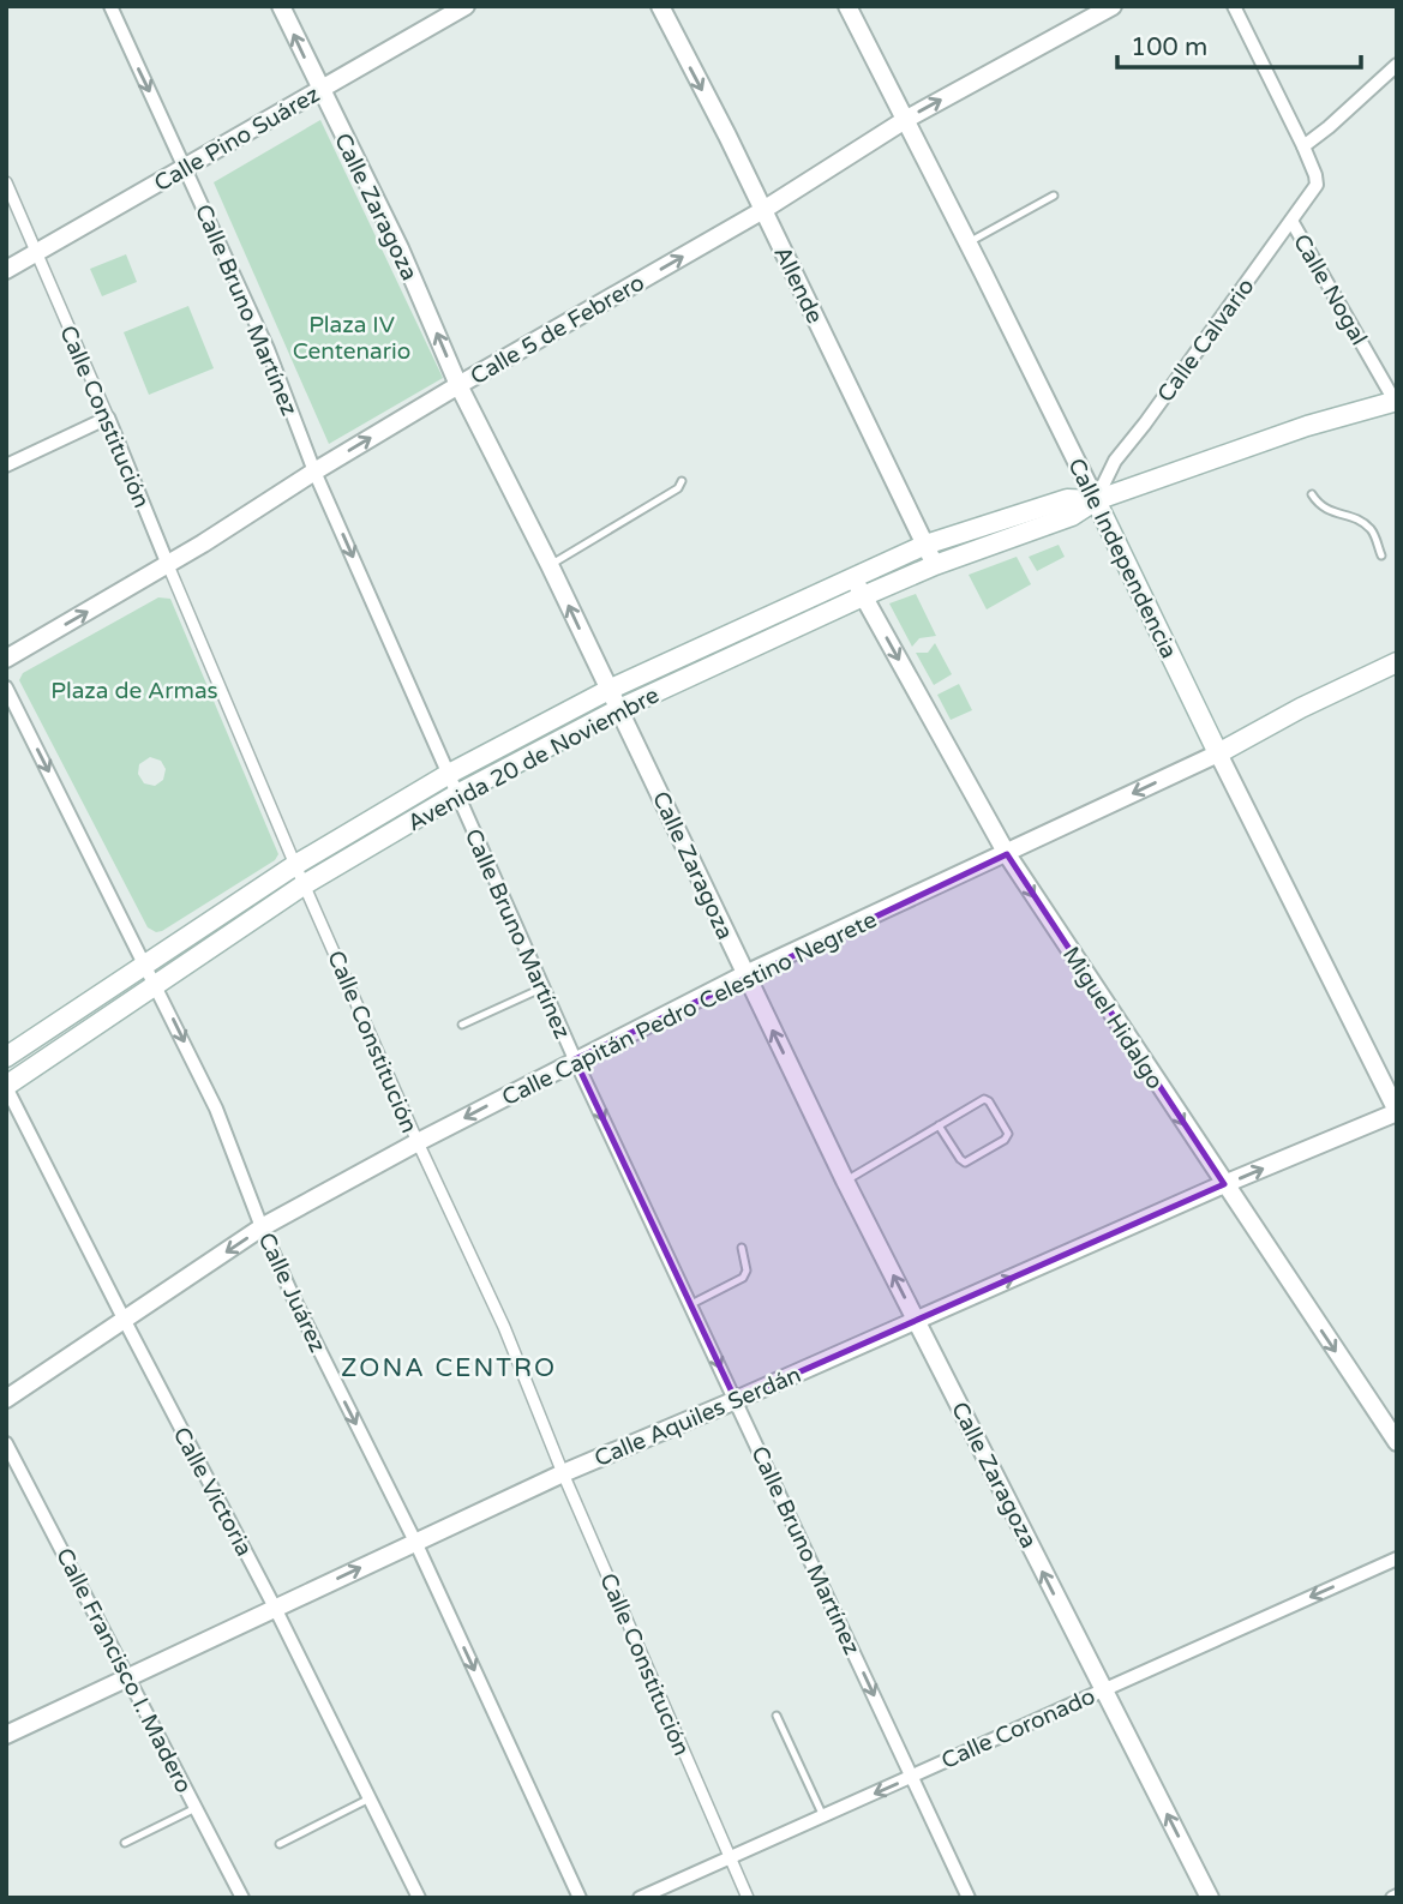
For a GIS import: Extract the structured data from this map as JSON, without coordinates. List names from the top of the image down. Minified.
{"streets":{"main road":["Calle Independencia","Avenida 20 de Noviembre","Calle Capitán Pedro Celestino Negrete"],"street":["Calle Pino Suárez","Calle Zaragoza","Allende","Calle Nogal","Calle Bruno Martínez","Calle 5 de Febrero","Calle Calvario","Calle Constitución","Miguel Hidalgo","Calle Juárez","Calle Aquiles Serdán","Calle Victoria","Calle Francisco I. Madero","Calle Coronado"]},"crossings":[["Calle Pino Suárez","Calle Zaragoza"],["Calle Pino Suárez","Calle Bruno Martínez"],["Calle Pino Suárez","Calle Constitución"],["Calle Zaragoza","Calle 5 de Febrero"],["Calle Zaragoza","Avenida 20 de Noviembre"],["Calle Zaragoza","Calle Capitán Pedro Celestino Negrete"],["Calle Zaragoza","Calle Aquiles Serdán"],["Calle Zaragoza","Calle Coronado"],["Allende","Calle 5 de Febrero"],["Allende","Avenida 20 de Noviembre"],["Calle Nogal","Calle Calvario"],["Calle Nogal","Avenida 20 de Noviembre"],["Calle Bruno Martínez","Calle 5 de Febrero"],["Calle Bruno Martínez","Avenida 20 de Noviembre"],["Calle Bruno Martínez","Calle Capitán Pedro Celestino Negrete"],["Calle Bruno Martínez","Calle Aquiles Serdán"],["Calle Bruno Martínez","Calle Coronado"],["Calle 5 de Febrero","Calle Constitución"],["Calle 5 de Febrero","Calle Independencia"],["Calle Calvario","Calle Independencia"],["Calle Calvario","Avenida 20 de Noviembre"],["Calle Constitución","Avenida 20 de Noviembre"],["Calle Constitución","Calle Capitán Pedro Celestino Negrete"],["Calle Constitución","Calle Aquiles Serdán"],["Calle Constitución","Calle Coronado"],["Calle Independencia","Avenida 20 de Noviembre"],["Calle Independencia","Calle Capitán Pedro Celestino Negrete"],["Calle Independencia","Calle Aquiles Serdán"],["Avenida 20 de Noviembre","Miguel Hidalgo"],["Avenida 20 de Noviembre","Calle Juárez"],["Avenida 20 de Noviembre","Calle Victoria"],["Calle Capitán Pedro Celestino Negrete","Miguel Hidalgo"],["Calle Capitán Pedro Celestino Negrete","Calle Juárez"],["Calle Capitán Pedro Celestino Negrete","Calle Victoria"],["Miguel Hidalgo","Calle Aquiles Serdán"],["Calle Juárez","Calle Aquiles Serdán"],["Calle Aquiles Serdán","Calle Victoria"],["Calle Aquiles Serdán","Calle Francisco I. Madero"]],"one_way":["Calle Zaragoza","Allende","Calle Bruno Martínez","Calle 5 de Febrero","Calle Capitán Pedro Celestino Negrete","Miguel Hidalgo","Calle Juárez","Calle Aquiles Serdán","Calle Coronado"],"districts":["ZONA CENTRO"],"parks":["Plaza IV Centenario","Plaza de Armas"],"scale_bar":"100 m"}
